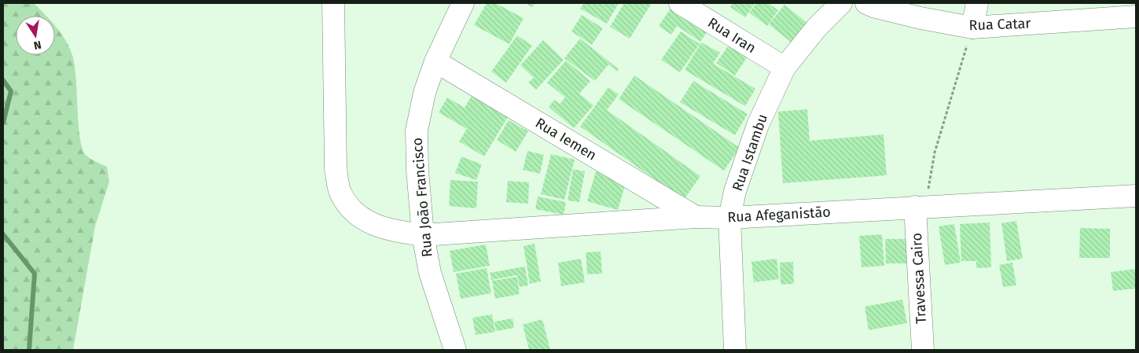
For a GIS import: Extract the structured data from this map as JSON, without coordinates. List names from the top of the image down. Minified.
{"streets":{"street":["Rua Catar","Rua Iran","Rua Iemen","Rua Istambu","Rua João Francisco","Rua Afeganistão","Travessa Cairo"]},"crossings":[["Rua Iran","Rua Istambu"],["Rua Iemen","Rua João Francisco"],["Rua Iemen","Rua Afeganistão"],["Rua Istambu","Rua Afeganistão"],["Rua João Francisco","Rua Afeganistão"],["Rua Afeganistão","Travessa Cairo"]],"north":"bottom"}
